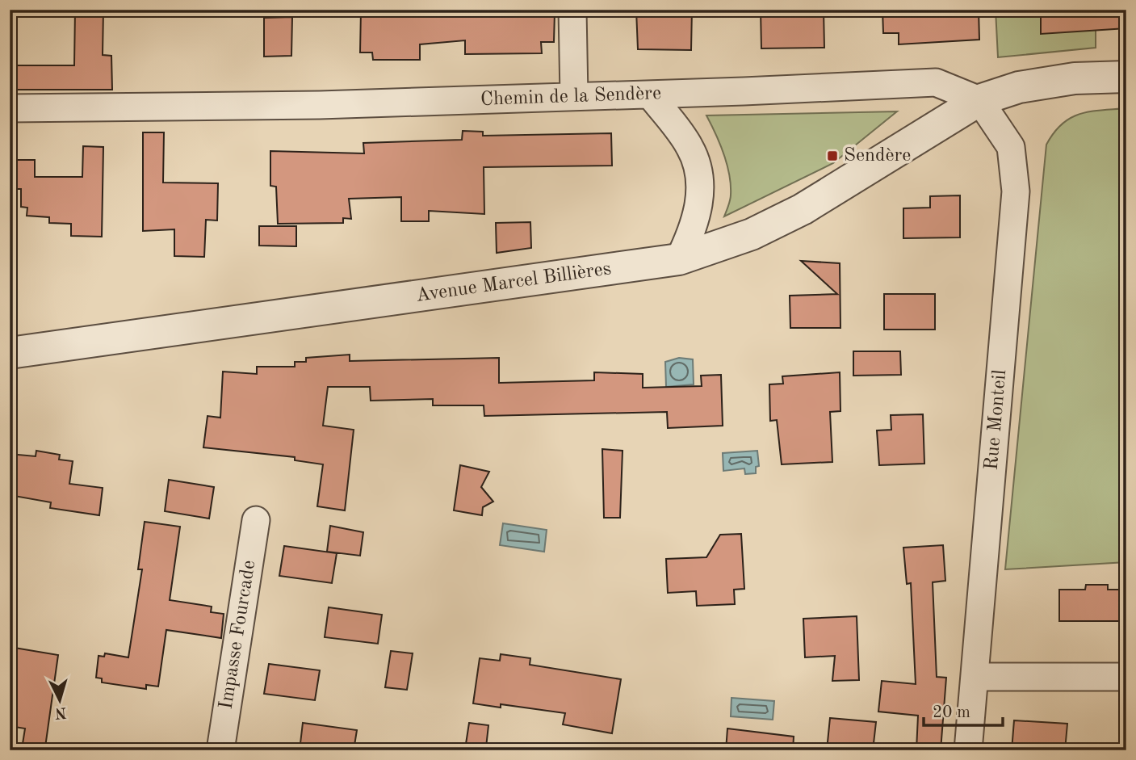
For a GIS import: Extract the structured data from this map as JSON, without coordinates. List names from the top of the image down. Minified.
{"streets":{"street":["Chemin de la Sendère","Avenue Marcel Billières","Rue Monteil","Impasse Fourcade"]},"crossings":[["Chemin de la Sendère","Avenue Marcel Billières"],["Chemin de la Sendère","Rue Monteil"],["Avenue Marcel Billières","Rue Monteil"]],"places":{"transit":["Sendère"]},"scale_bar":"20 m","north":"bottom"}
